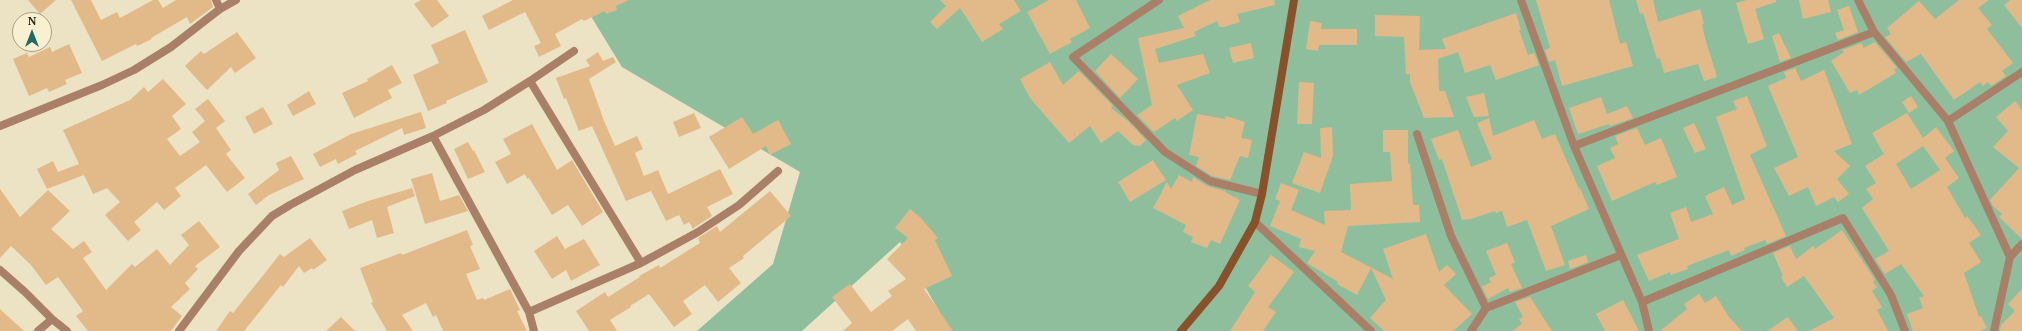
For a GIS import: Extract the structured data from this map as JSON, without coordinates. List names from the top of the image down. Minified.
{"north":"top"}
